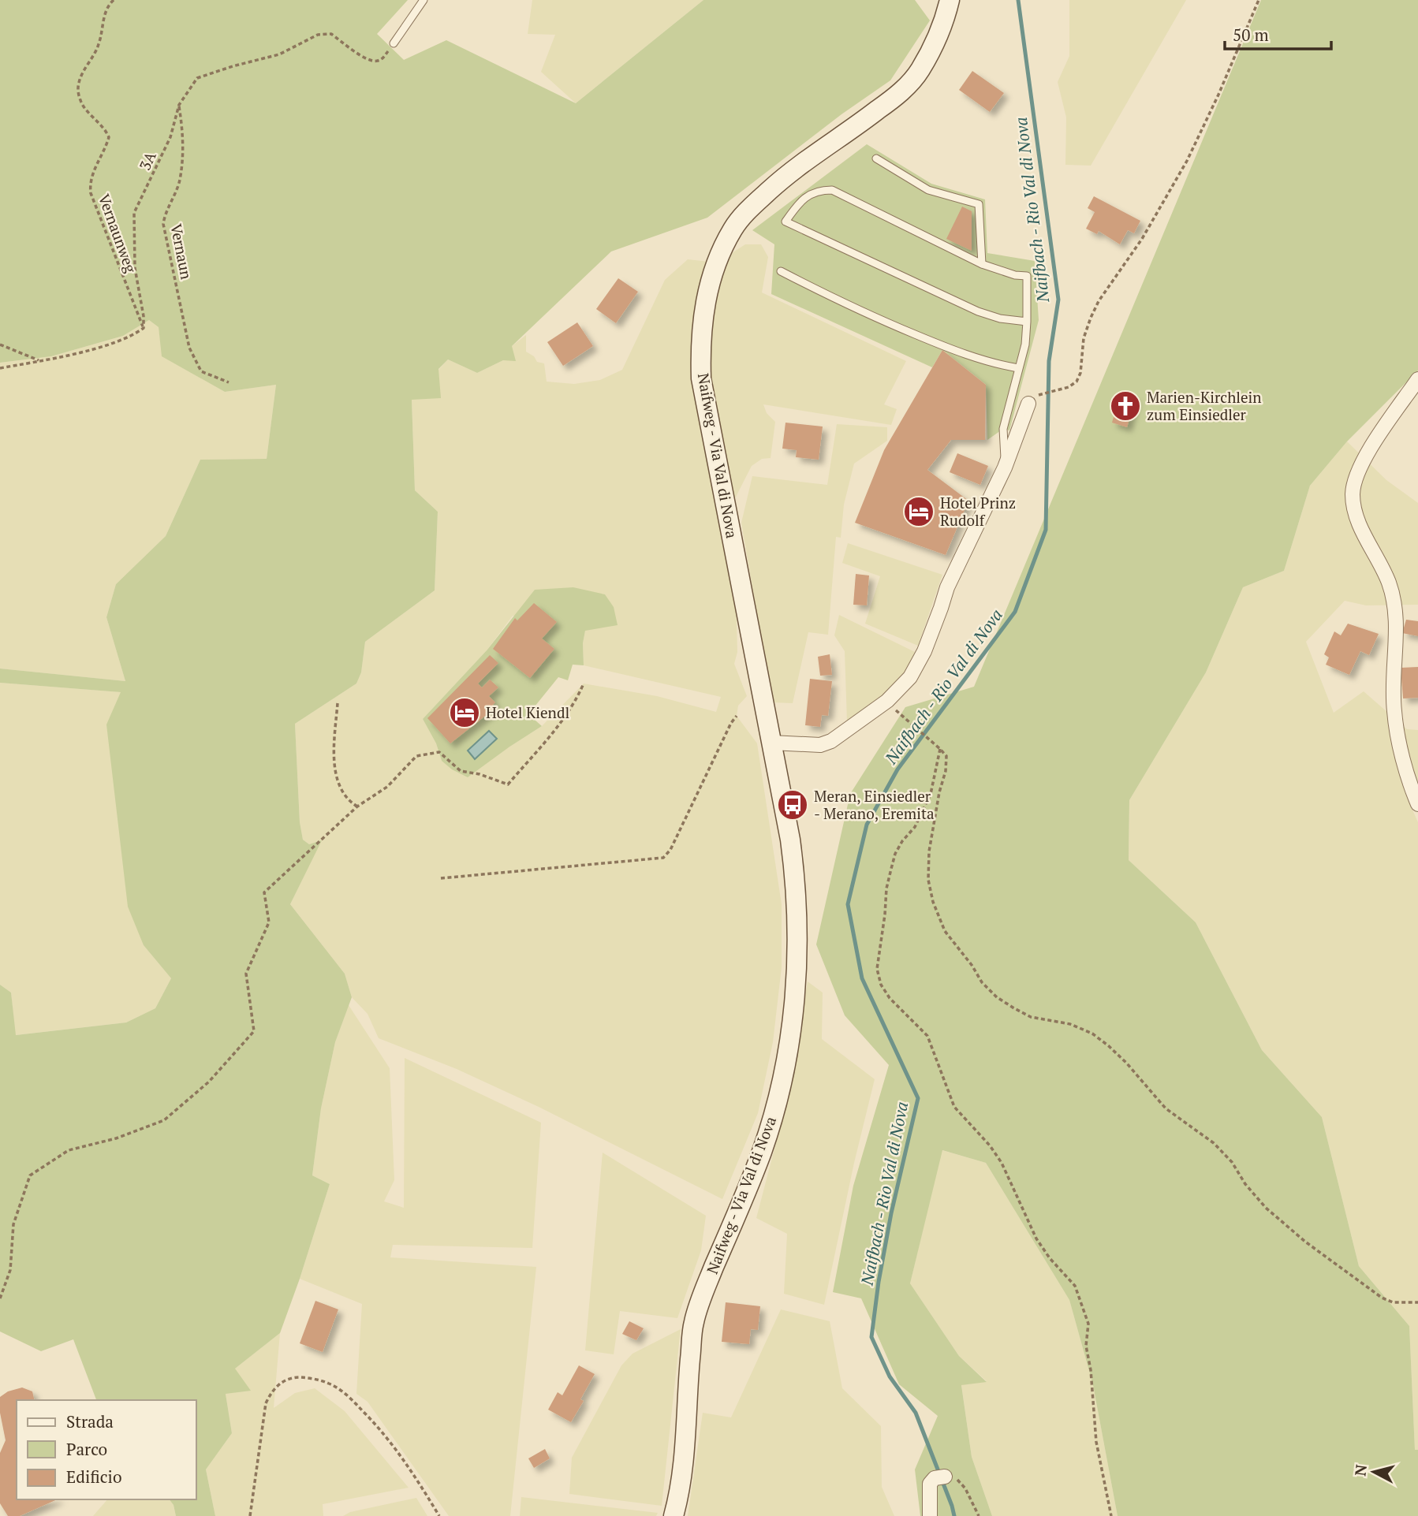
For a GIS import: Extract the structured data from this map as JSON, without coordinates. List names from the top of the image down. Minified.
{"streets":{"main road":["Naifweg - Via Val di Nova"],"path":["3A","Vernaunweg","Vernaun"]},"crossings":[["3A","Vernaunweg"],["3A","Vernaun"]],"water":["Naifbach - Rio Val di Nova"],"places":{"church":["Marien-Kirchlein zum Einsiedler"],"hotel":["Hotel Prinz Rudolf","Hotel Kiendl"],"bus stop":["Meran, Einsiedler - Merano, Eremita"]},"legend":["Strada","Parco","Edificio"],"scale_bar":"50 m","north":"left"}
